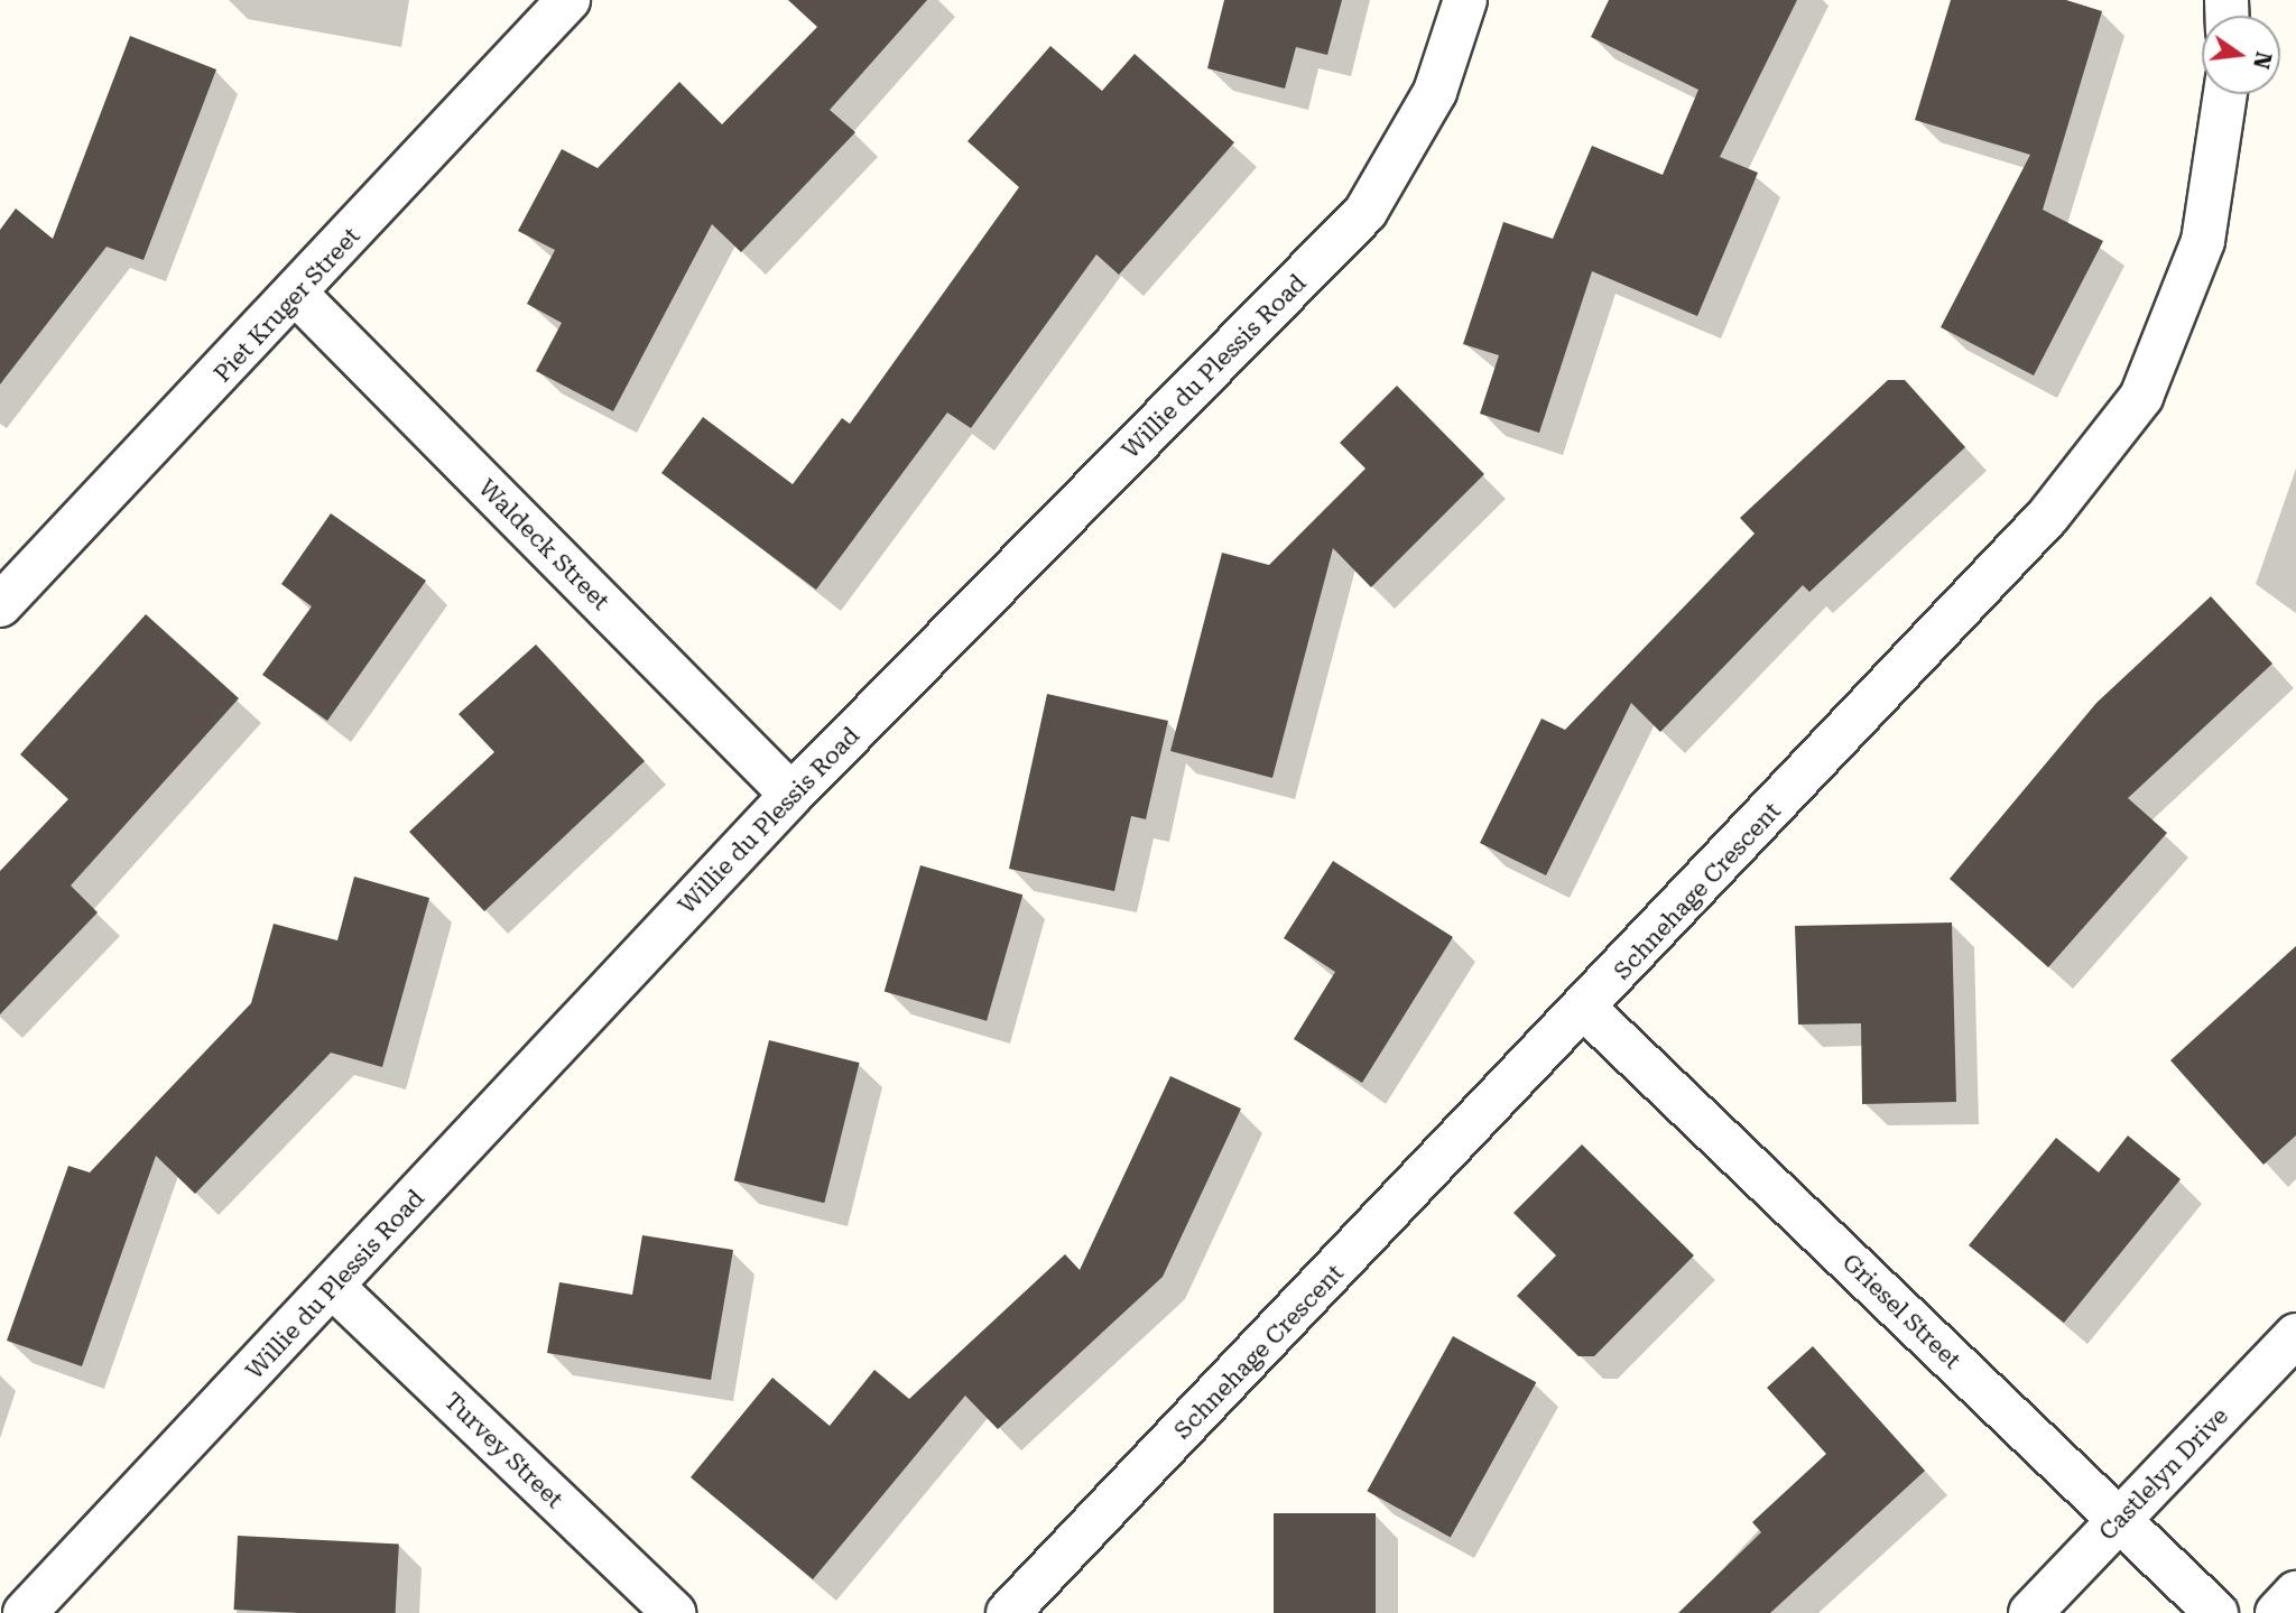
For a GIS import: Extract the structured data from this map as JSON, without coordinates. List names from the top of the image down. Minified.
{"streets":{"street":["Piet Kruger Street","Willie du Plessis Road","Waldeck Street","Schnehage Crescent","Griesel Street","Turvey Street","Castlelyn Drive"]},"crossings":[["Piet Kruger Street","Waldeck Street"],["Willie du Plessis Road","Waldeck Street"],["Willie du Plessis Road","Turvey Street"],["Schnehage Crescent","Griesel Street"],["Griesel Street","Castlelyn Drive"]],"north":"right"}
